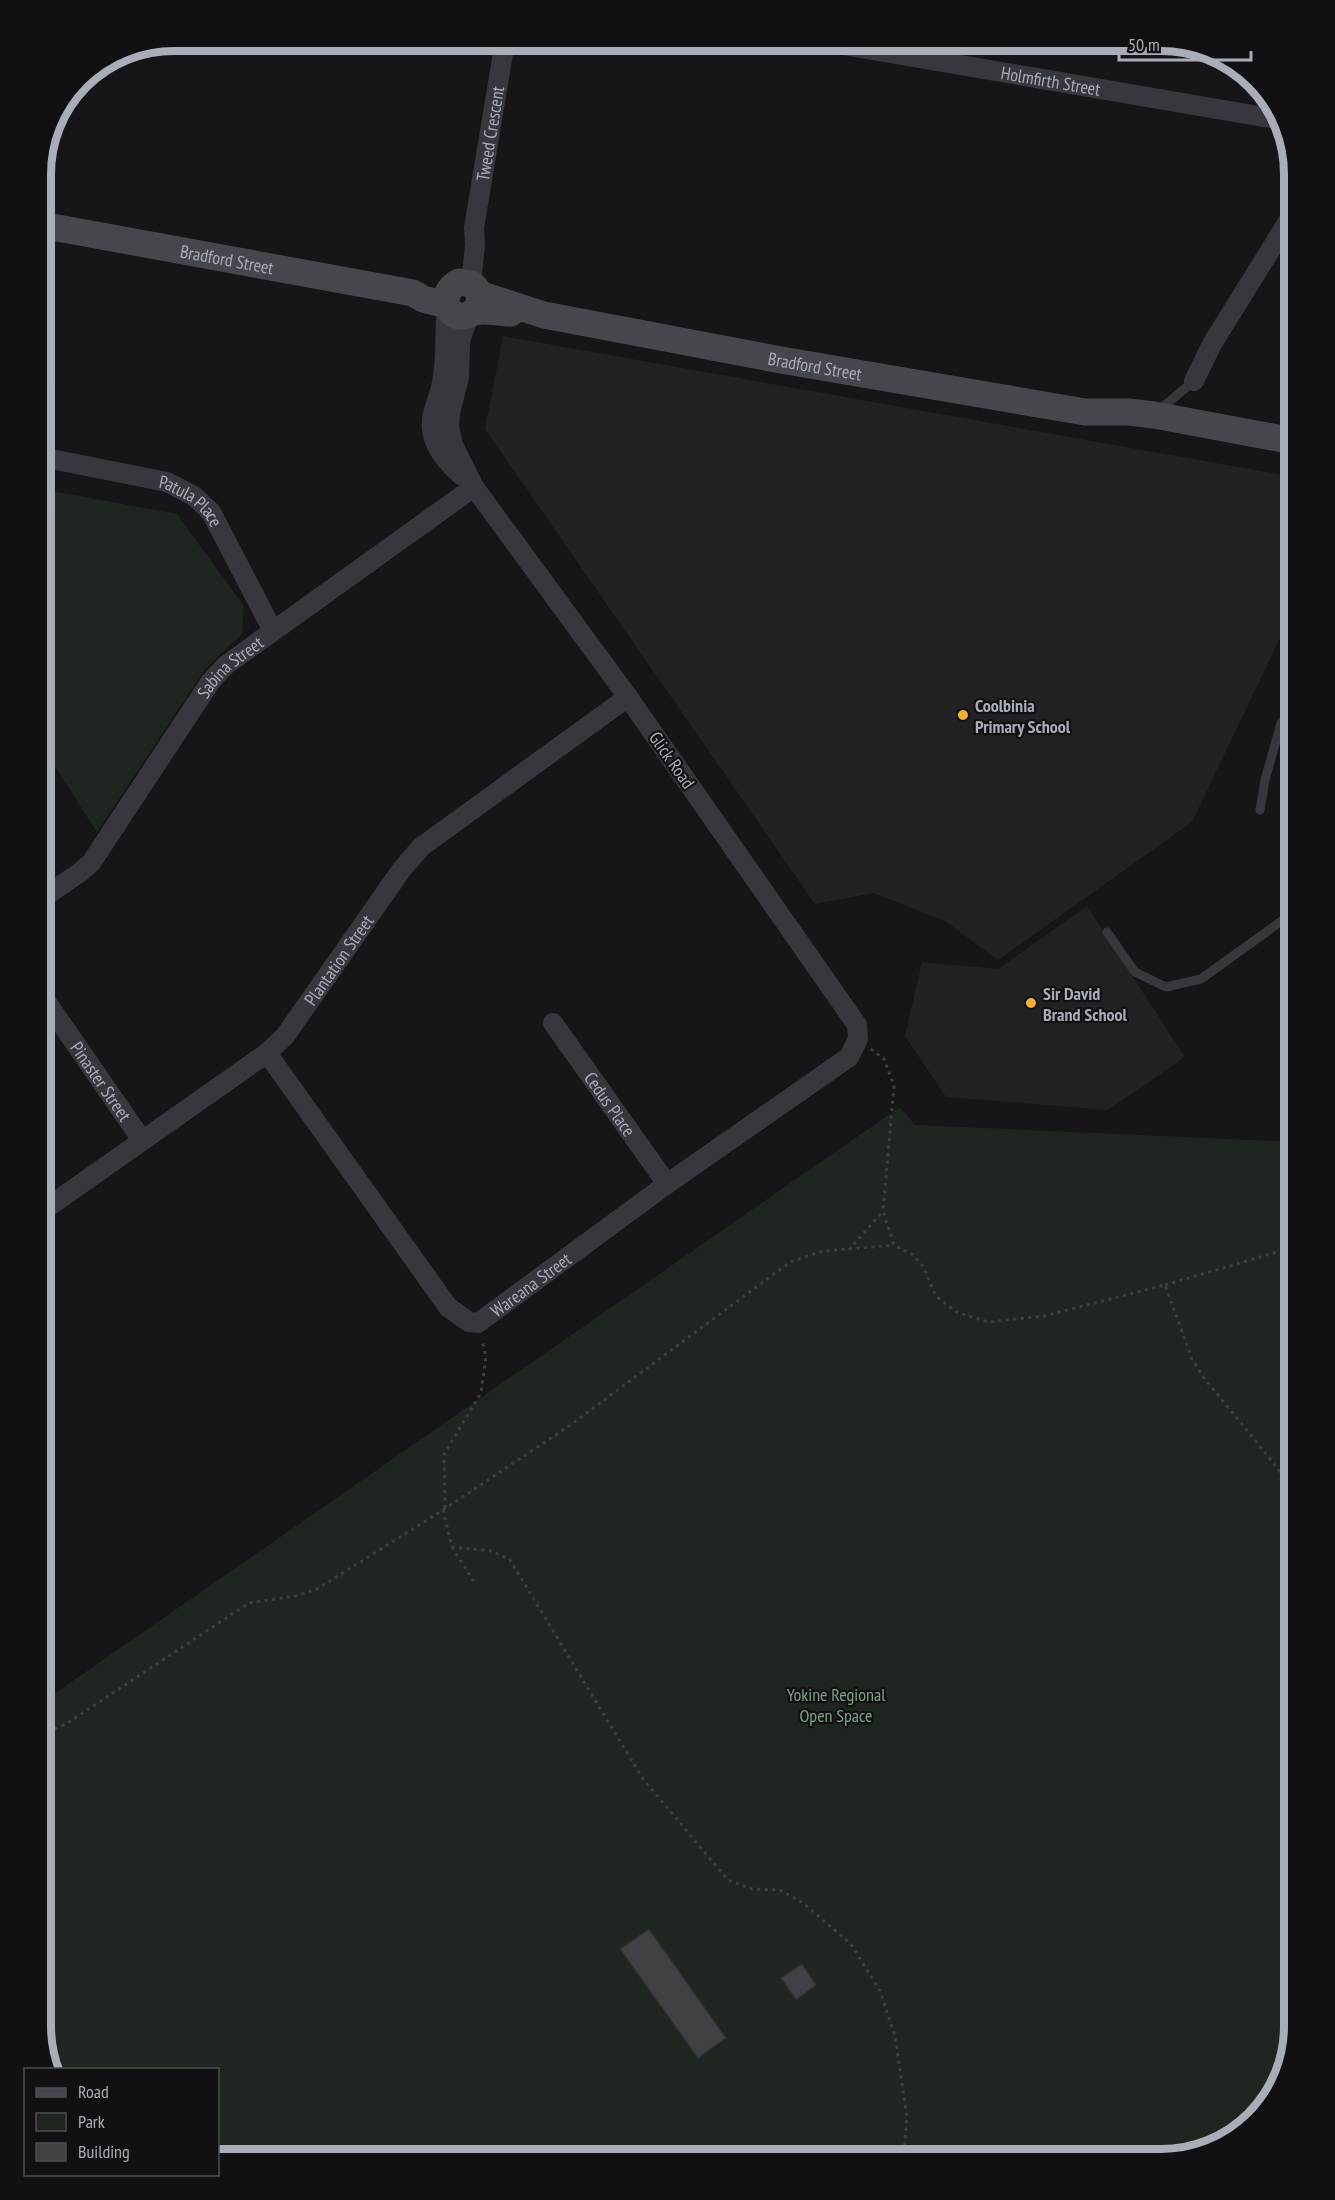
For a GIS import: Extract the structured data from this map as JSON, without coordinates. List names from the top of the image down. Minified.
{"streets":{"street":["Holmfirth Street","Tweed Crescent","Bradford Street","Patula Place","Sabina Street","Glick Road","Plantation Street","Pinaster Street","Cedus Place","Wareana Street"]},"crossings":[["Tweed Crescent","Bradford Street"],["Tweed Crescent","Glick Road"],["Bradford Street","Glick Road"],["Patula Place","Sabina Street"],["Sabina Street","Glick Road"],["Glick Road","Plantation Street"],["Glick Road","Wareana Street"],["Plantation Street","Pinaster Street"],["Plantation Street","Wareana Street"],["Cedus Place","Wareana Street"]],"parks":["Yokine Regional Open Space"],"places":["Coolbinia Primary School","Sir David Brand School"],"legend":["Road","Park","Building"],"scale_bar":"50 m"}
